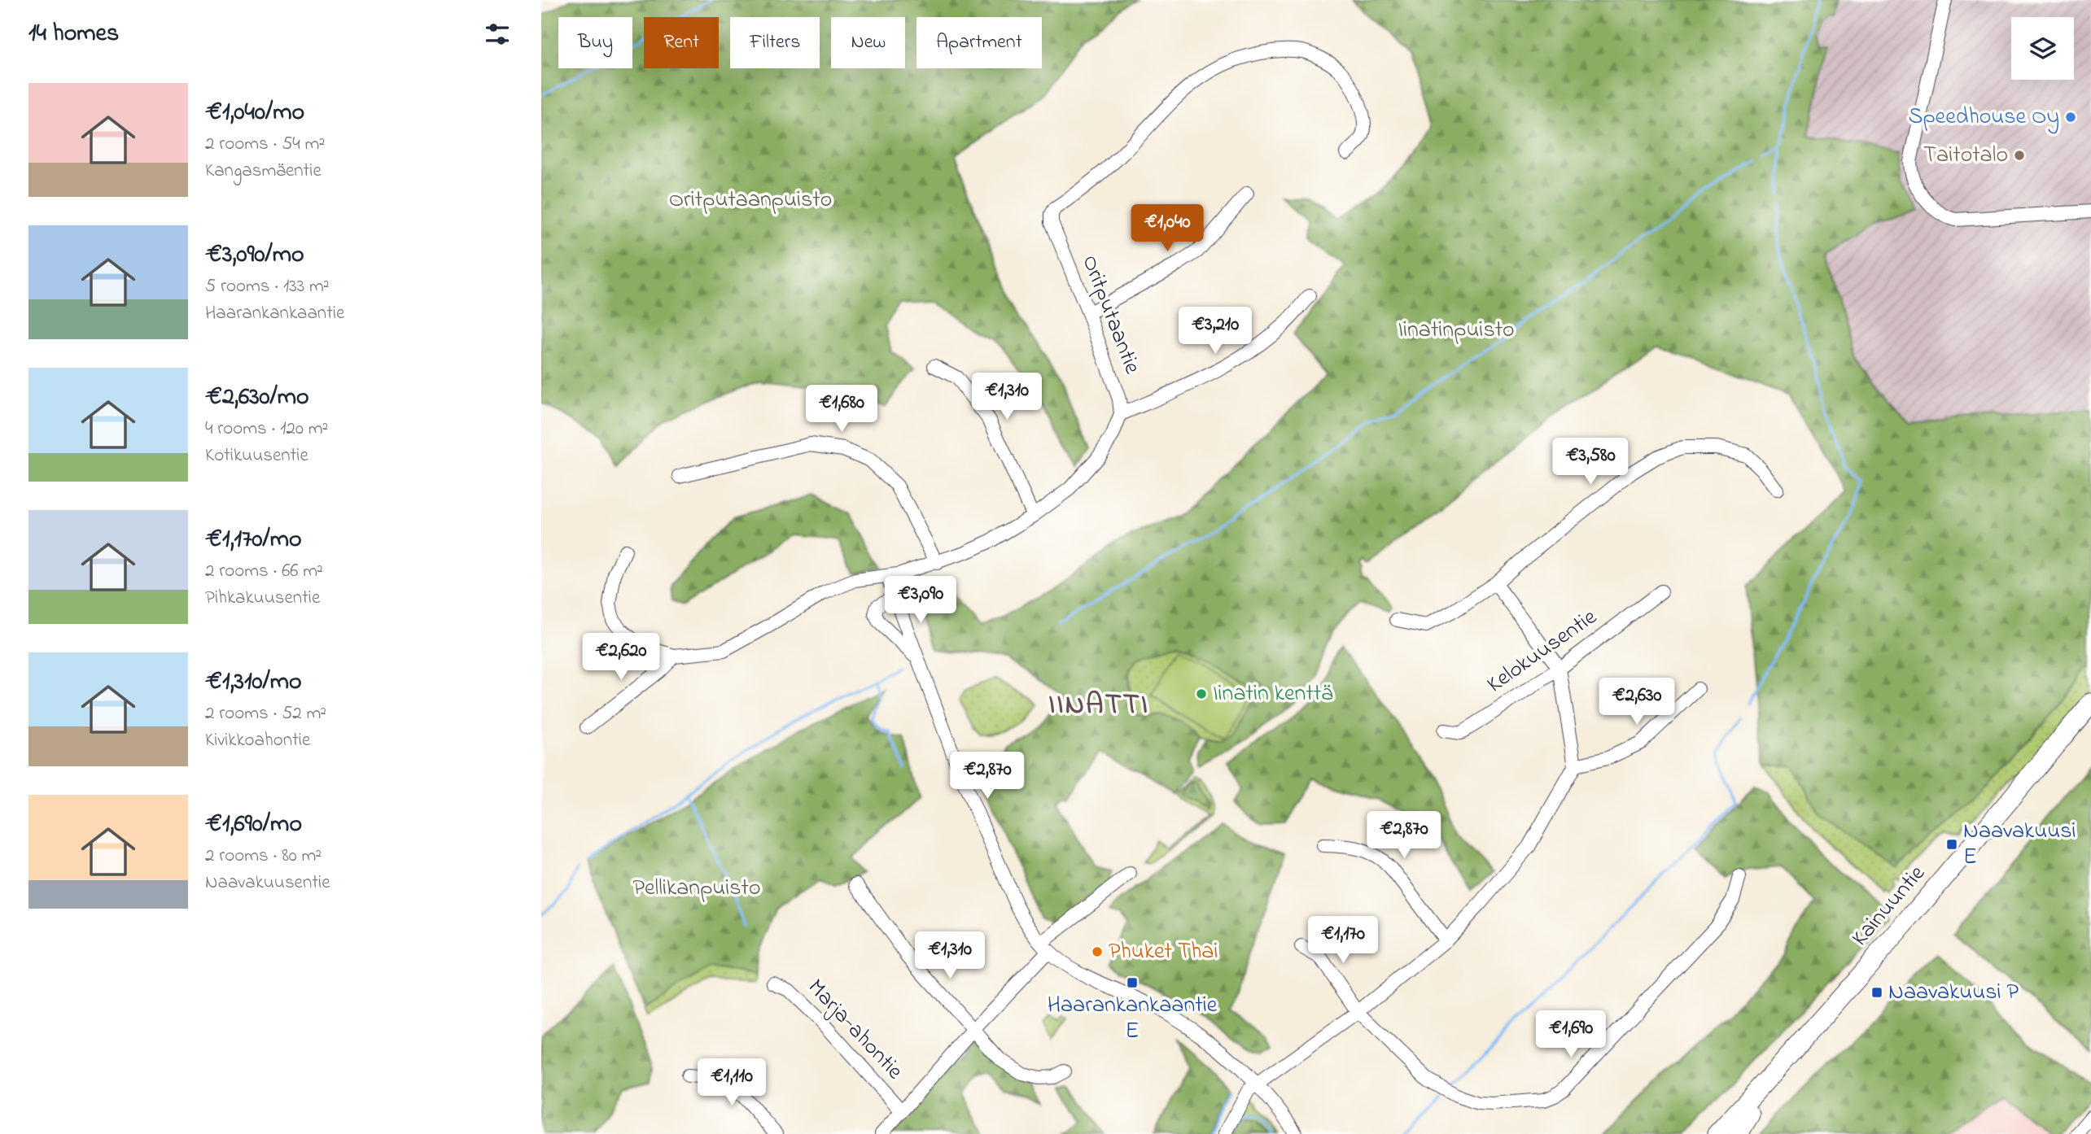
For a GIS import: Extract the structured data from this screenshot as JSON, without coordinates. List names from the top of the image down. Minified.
{"streets":{"highway":["Kainuuntie"],"street":["Oritputaantie","Kelokuusentie","Marja-ahontie"]},"districts":["IINATTI"],"parks":["Oritputaanpuisto","Iinatinpuisto","Pellikanpuisto"],"places":{"other":["Speedhouse Oy","Taitotalo","Iinatin kenttä","Phuket Thai"],"transit":["Naavakuusi E","Haarankankaantie E","Naavakuusi P"]},"page":{"heading":"14 homes","chip":["Buy","Rent","Filters","New","Apartment"],"list":[{"name":"€1,040/mo","note":"2 rooms · 54 m² · Kangasmäentie"},{"name":"€3,090/mo","note":"5 rooms · 133 m² · Haarankankaantie"},{"name":"€2,630/mo","note":"4 rooms · 120 m² · Kotikuusentie"},{"name":"€1,170/mo","note":"2 rooms · 66 m² · Pihkakuusentie"},{"name":"€1,310/mo","note":"2 rooms · 52 m² · Kivikkoahontie"},{"name":"€1,690/mo","note":"2 rooms · 80 m² · Naavakuusentie"}],"price":["€1,040","€3,210","€1,310","€1,680","€3,580","€3,090","€2,620","€2,630","€2,870","€2,870","€1,170","€1,310","€1,690","€1,110"]}}
